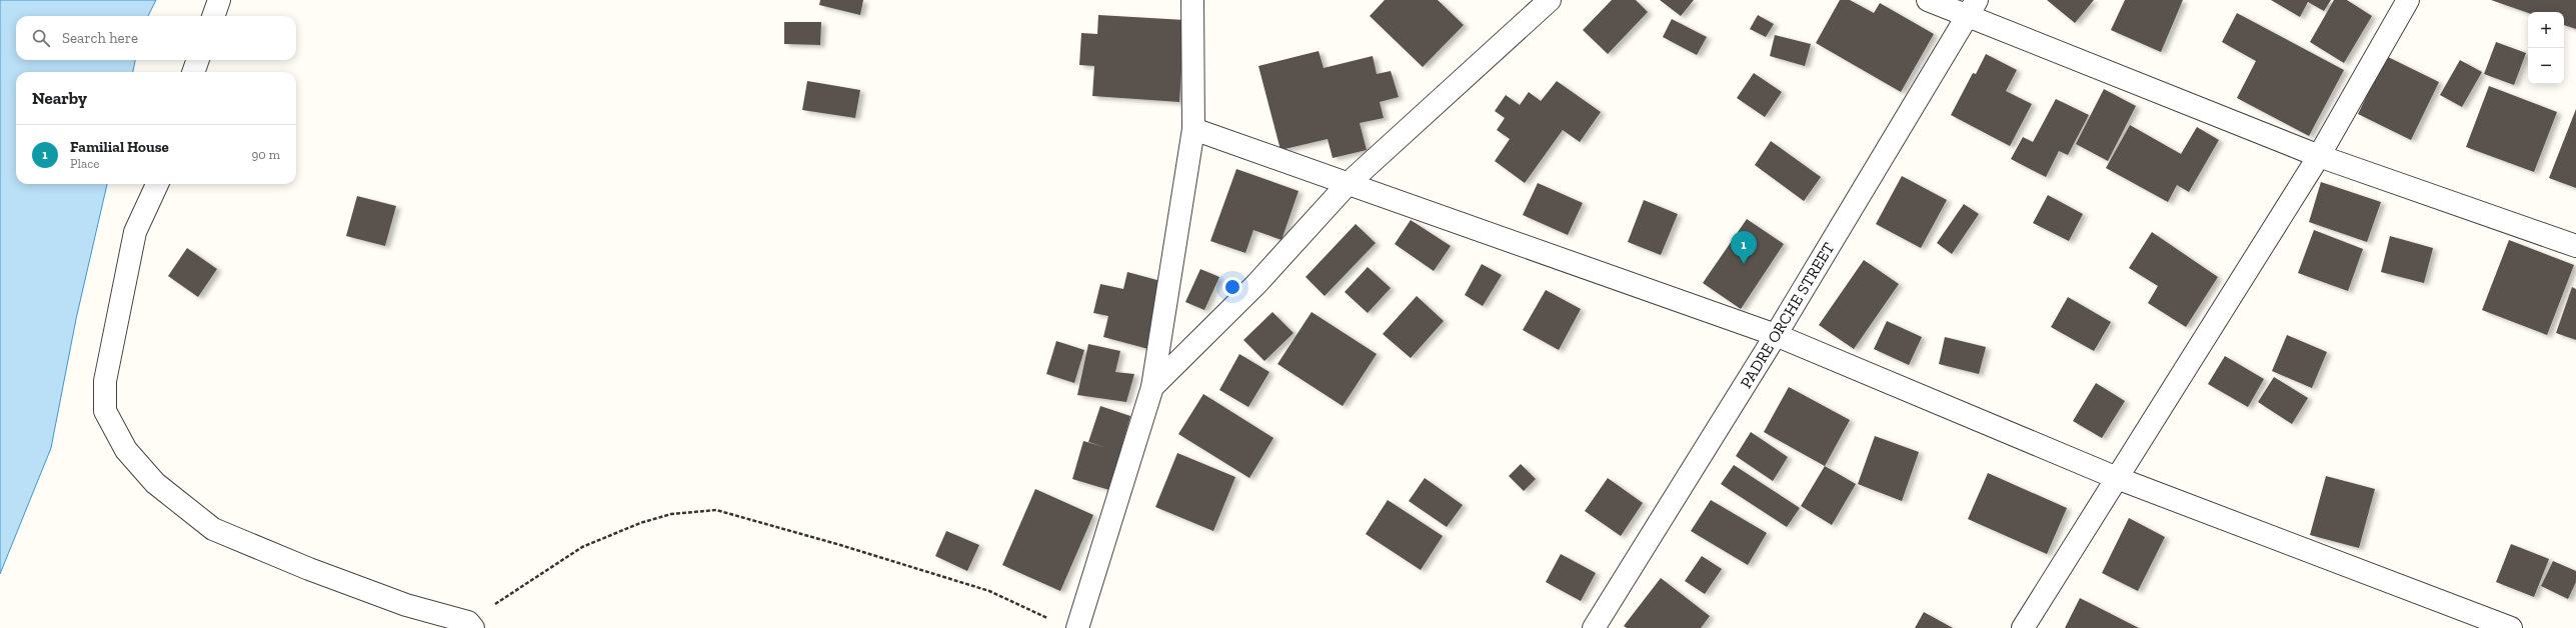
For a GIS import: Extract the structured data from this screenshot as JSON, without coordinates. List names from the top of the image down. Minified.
{"streets":{"street":["PADRE ORCHE STREET"]},"page":{"map_buttons":["+","−"],"search":"Search here","heading":"Nearby","list":[{"mark":"1","name":"Familial House","note":"Place","value":"90 m"}],"pins":"1"}}
